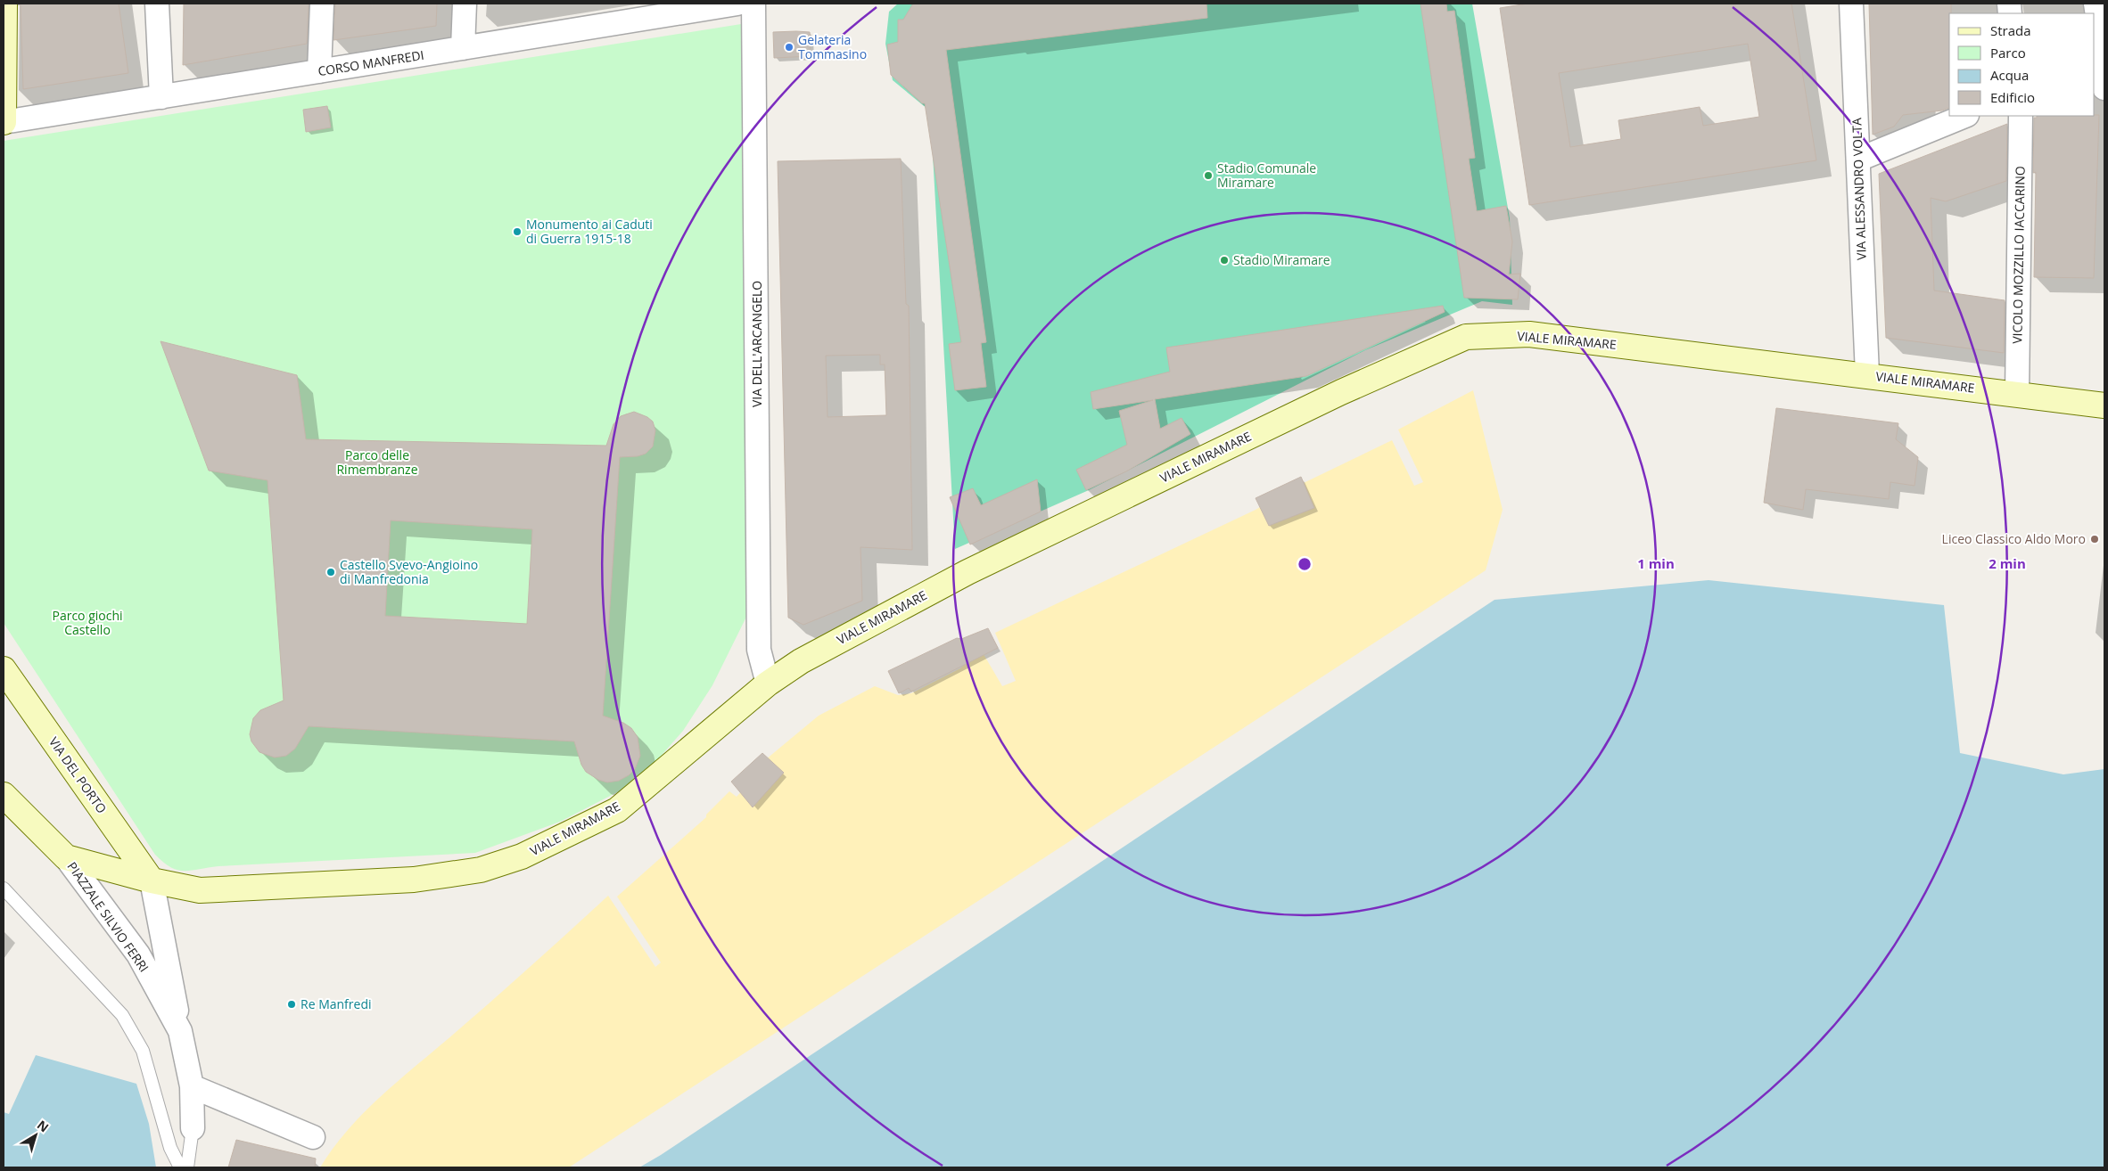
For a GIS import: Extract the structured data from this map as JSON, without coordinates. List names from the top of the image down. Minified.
{"streets":{"street":["CORSO MANFREDI","VIA ALESSANDRO VOLTA","VICOLO MOZZILLO IACCARINO","VIALE MIRAMARE","VIA DELL'ARCANGELO","VIA DEL PORTO","PIAZZALE SILVIO FERRI"]},"crossings":[["VIA ALESSANDRO VOLTA","VIALE MIRAMARE"],["VICOLO MOZZILLO IACCARINO","VIALE MIRAMARE"],["VIALE MIRAMARE","VIA DELL'ARCANGELO"],["VIALE MIRAMARE","PIAZZALE SILVIO FERRI"],["VIA DEL PORTO","PIAZZALE SILVIO FERRI"]],"parks":["Parco delle Rimembranze","Parco giochi Castello"],"places":["Gelateria Tommasino","Stadio Comunale Miramare","Monumento ai Caduti di Guerra 1915-18","Stadio Miramare","Liceo Classico Aldo Moro","Castello Svevo-Angioino di Manfredonia","Re Manfredi"],"legend":["Strada","Parco","Acqua","Edificio"],"north":"top right","rings":["1 min","2 min"]}
